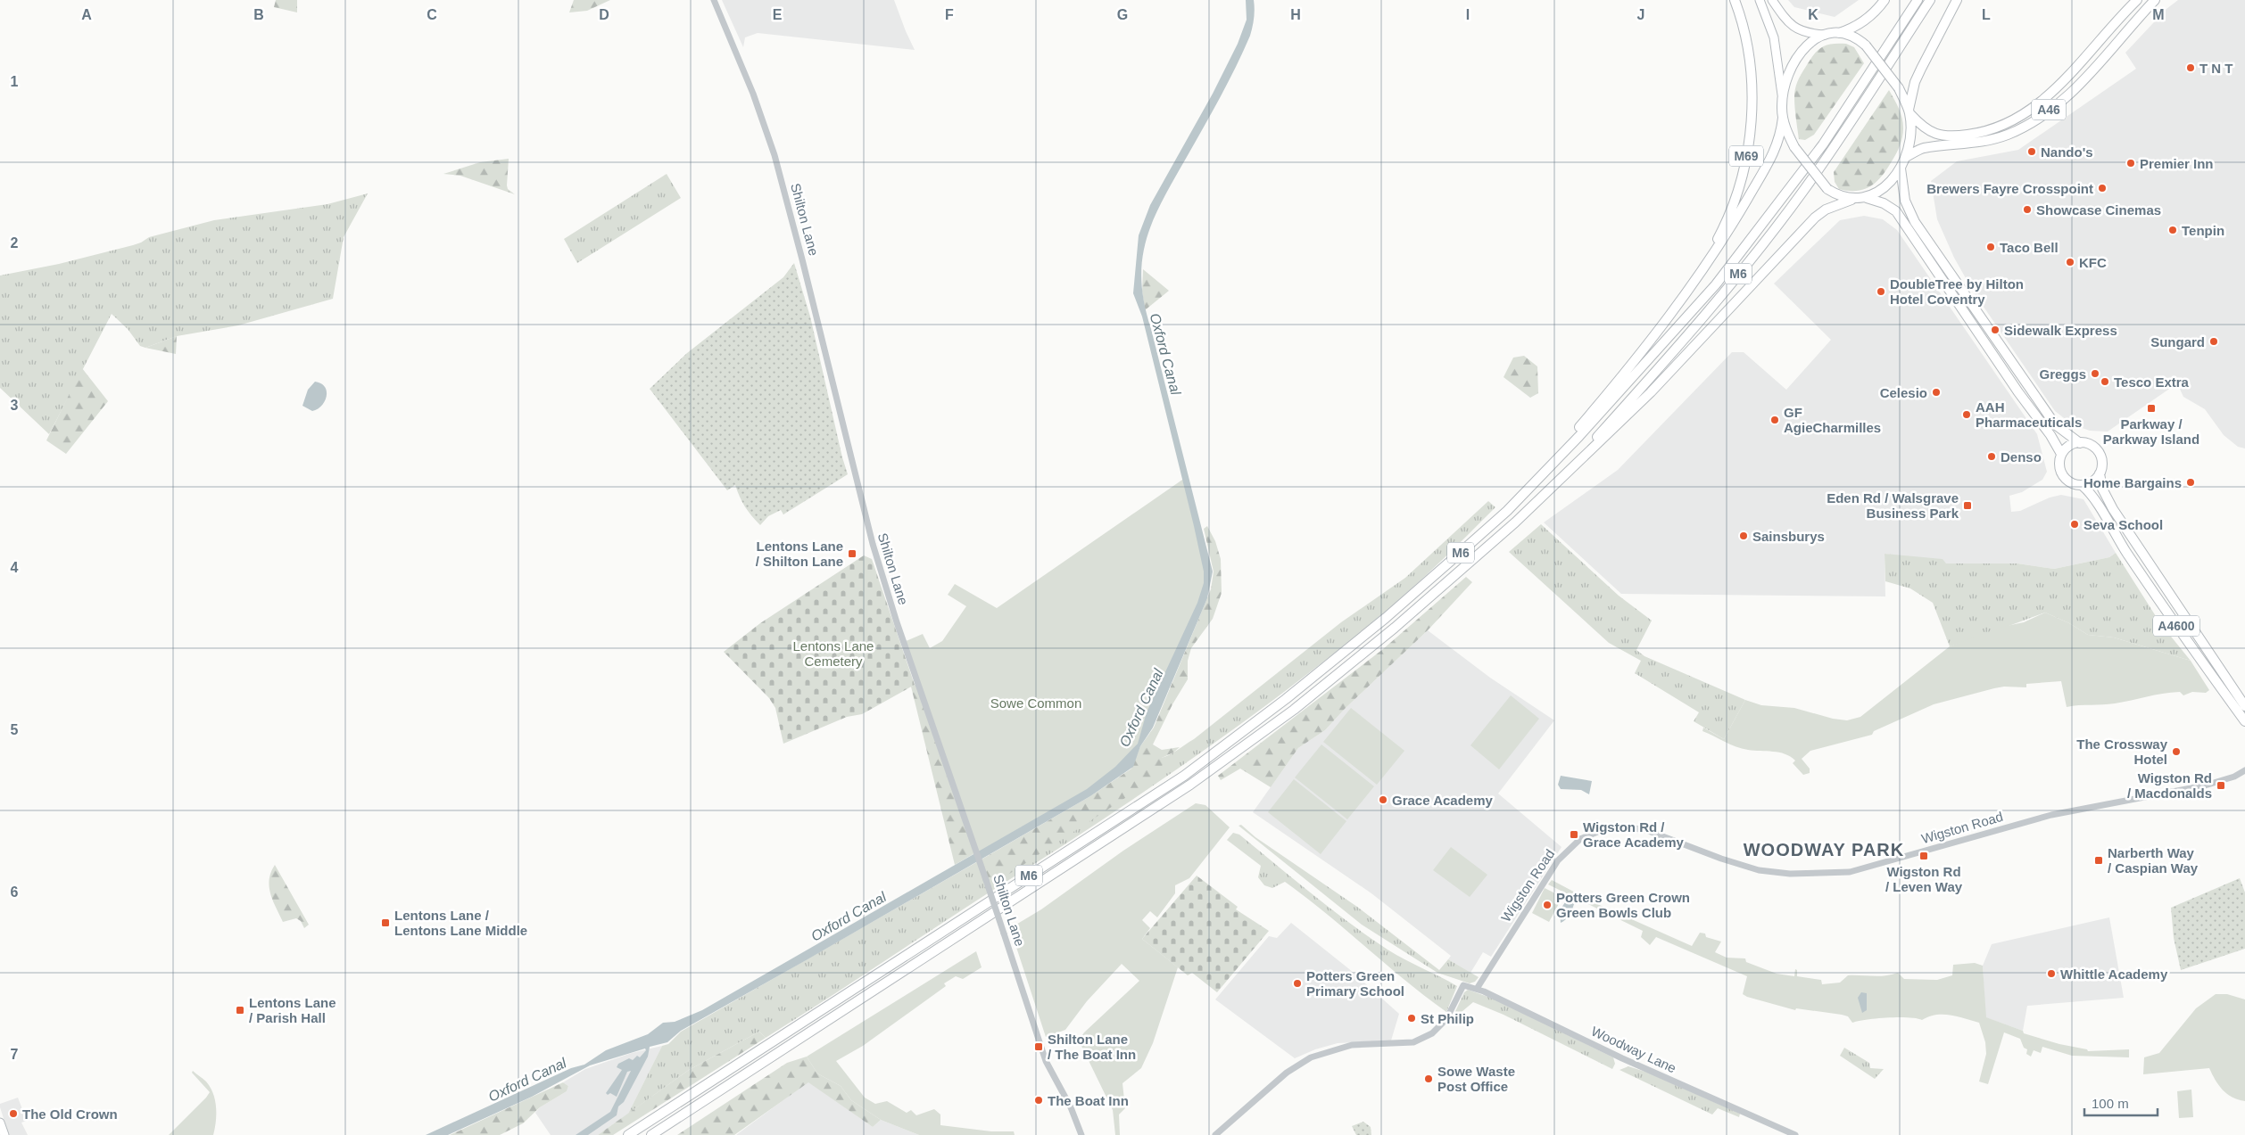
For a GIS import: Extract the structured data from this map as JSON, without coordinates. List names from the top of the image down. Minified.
{"streets":{"highway":["A46","M69","M6","A4600"],"street":["Shilton Lane","Wigston Road","Woodway Lane"]},"crossings":[["Wigston Road","Woodway Lane"]],"districts":["WOODWAY PARK"],"water":["Oxford Canal"],"parks":["Lentons Lane Cemetery","Sowe Common"],"places":{"other":["T N T","Nando's","Premier Inn","Brewers Fayre Crosspoint","Showcase Cinemas","Tenpin","Taco Bell","KFC","DoubleTree by Hilton Hotel Coventry","Sidewalk Express","Sungard","Greggs","Tesco Extra","Celesio","AAH Pharmaceuticals","GF AgieCharmilles","Denso","Home Bargains","Seva School","Sainsburys","The Crossway Hotel","Grace Academy","Potters Green Crown Green Bowls Club","Whittle Academy","Potters Green Primary School","St Philip","Sowe Waste Post Office","The Boat Inn","The Old Crown"],"transit":["Parkway / Parkway Island","Eden Rd / Walsgrave Business Park","Lentons Lane / Shilton Lane","Wigston Rd / Macdonalds","Wigston Rd / Grace Academy","Wigston Rd / Leven Way","Narberth Way / Caspian Way","Lentons Lane / Lentons Lane Middle","Lentons Lane / Parish Hall","Shilton Lane / The Boat Inn"]},"scale_bar":"100 m","grid":{"columns":["A","B","C","D","E","F","G","H","I","J","K","L","M"],"rows":["1","2","3","4","5","6","7"]}}
